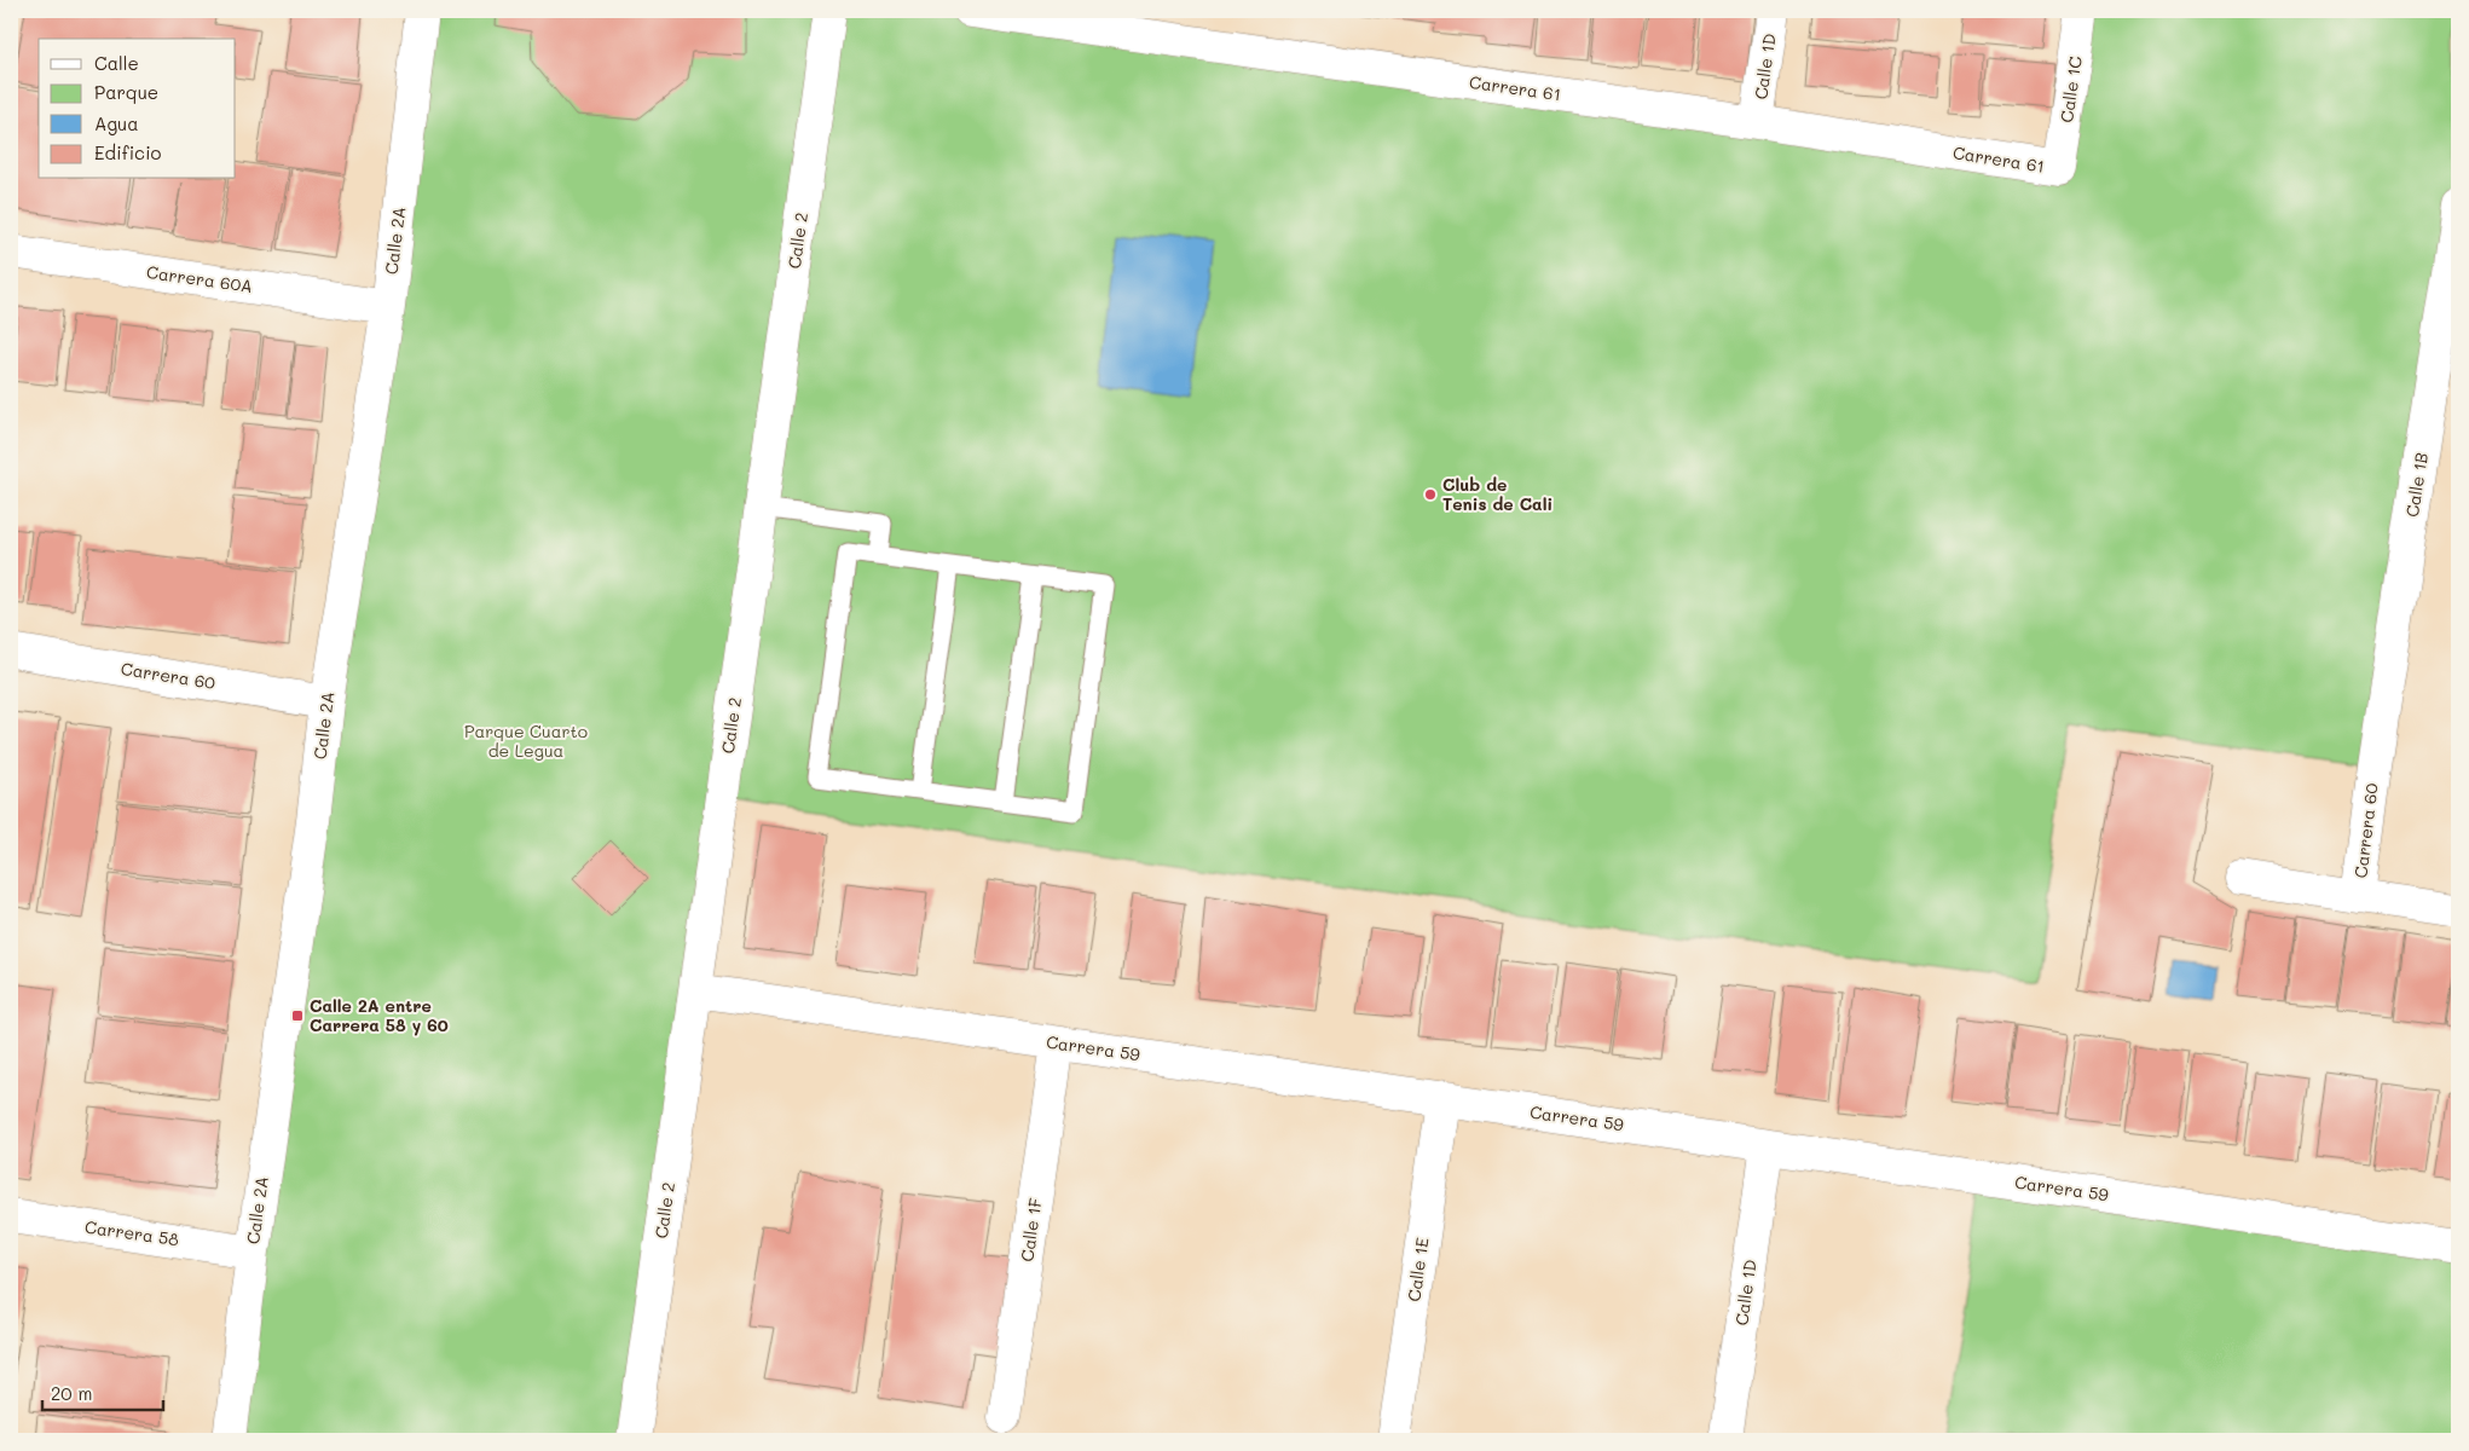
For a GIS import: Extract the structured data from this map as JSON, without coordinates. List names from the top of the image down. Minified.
{"streets":{"street":["Calle 1D","Carrera 61","Calle 1C","Calle 2A","Calle 2","Carrera 60A","Calle 1B","Carrera 60","Carrera 59","Calle 1F","Carrera 58","Calle 1E"]},"crossings":[["Calle 1D","Carrera 61"],["Calle 1D","Carrera 59"],["Carrera 61","Calle 1C"],["Calle 2A","Carrera 60A"],["Calle 2A","Carrera 60"],["Calle 2A","Carrera 58"],["Calle 2","Carrera 59"],["Calle 1B","Carrera 60"],["Carrera 59","Calle 1F"],["Carrera 59","Calle 1E"]],"parks":["Parque Cuarto de Legua"],"places":{"other":["Club de Tenis de Cali"],"transit":["Calle 2A entre Carrera 58 y 60"]},"legend":["Calle","Parque","Agua","Edificio"],"scale_bar":"20 m"}
